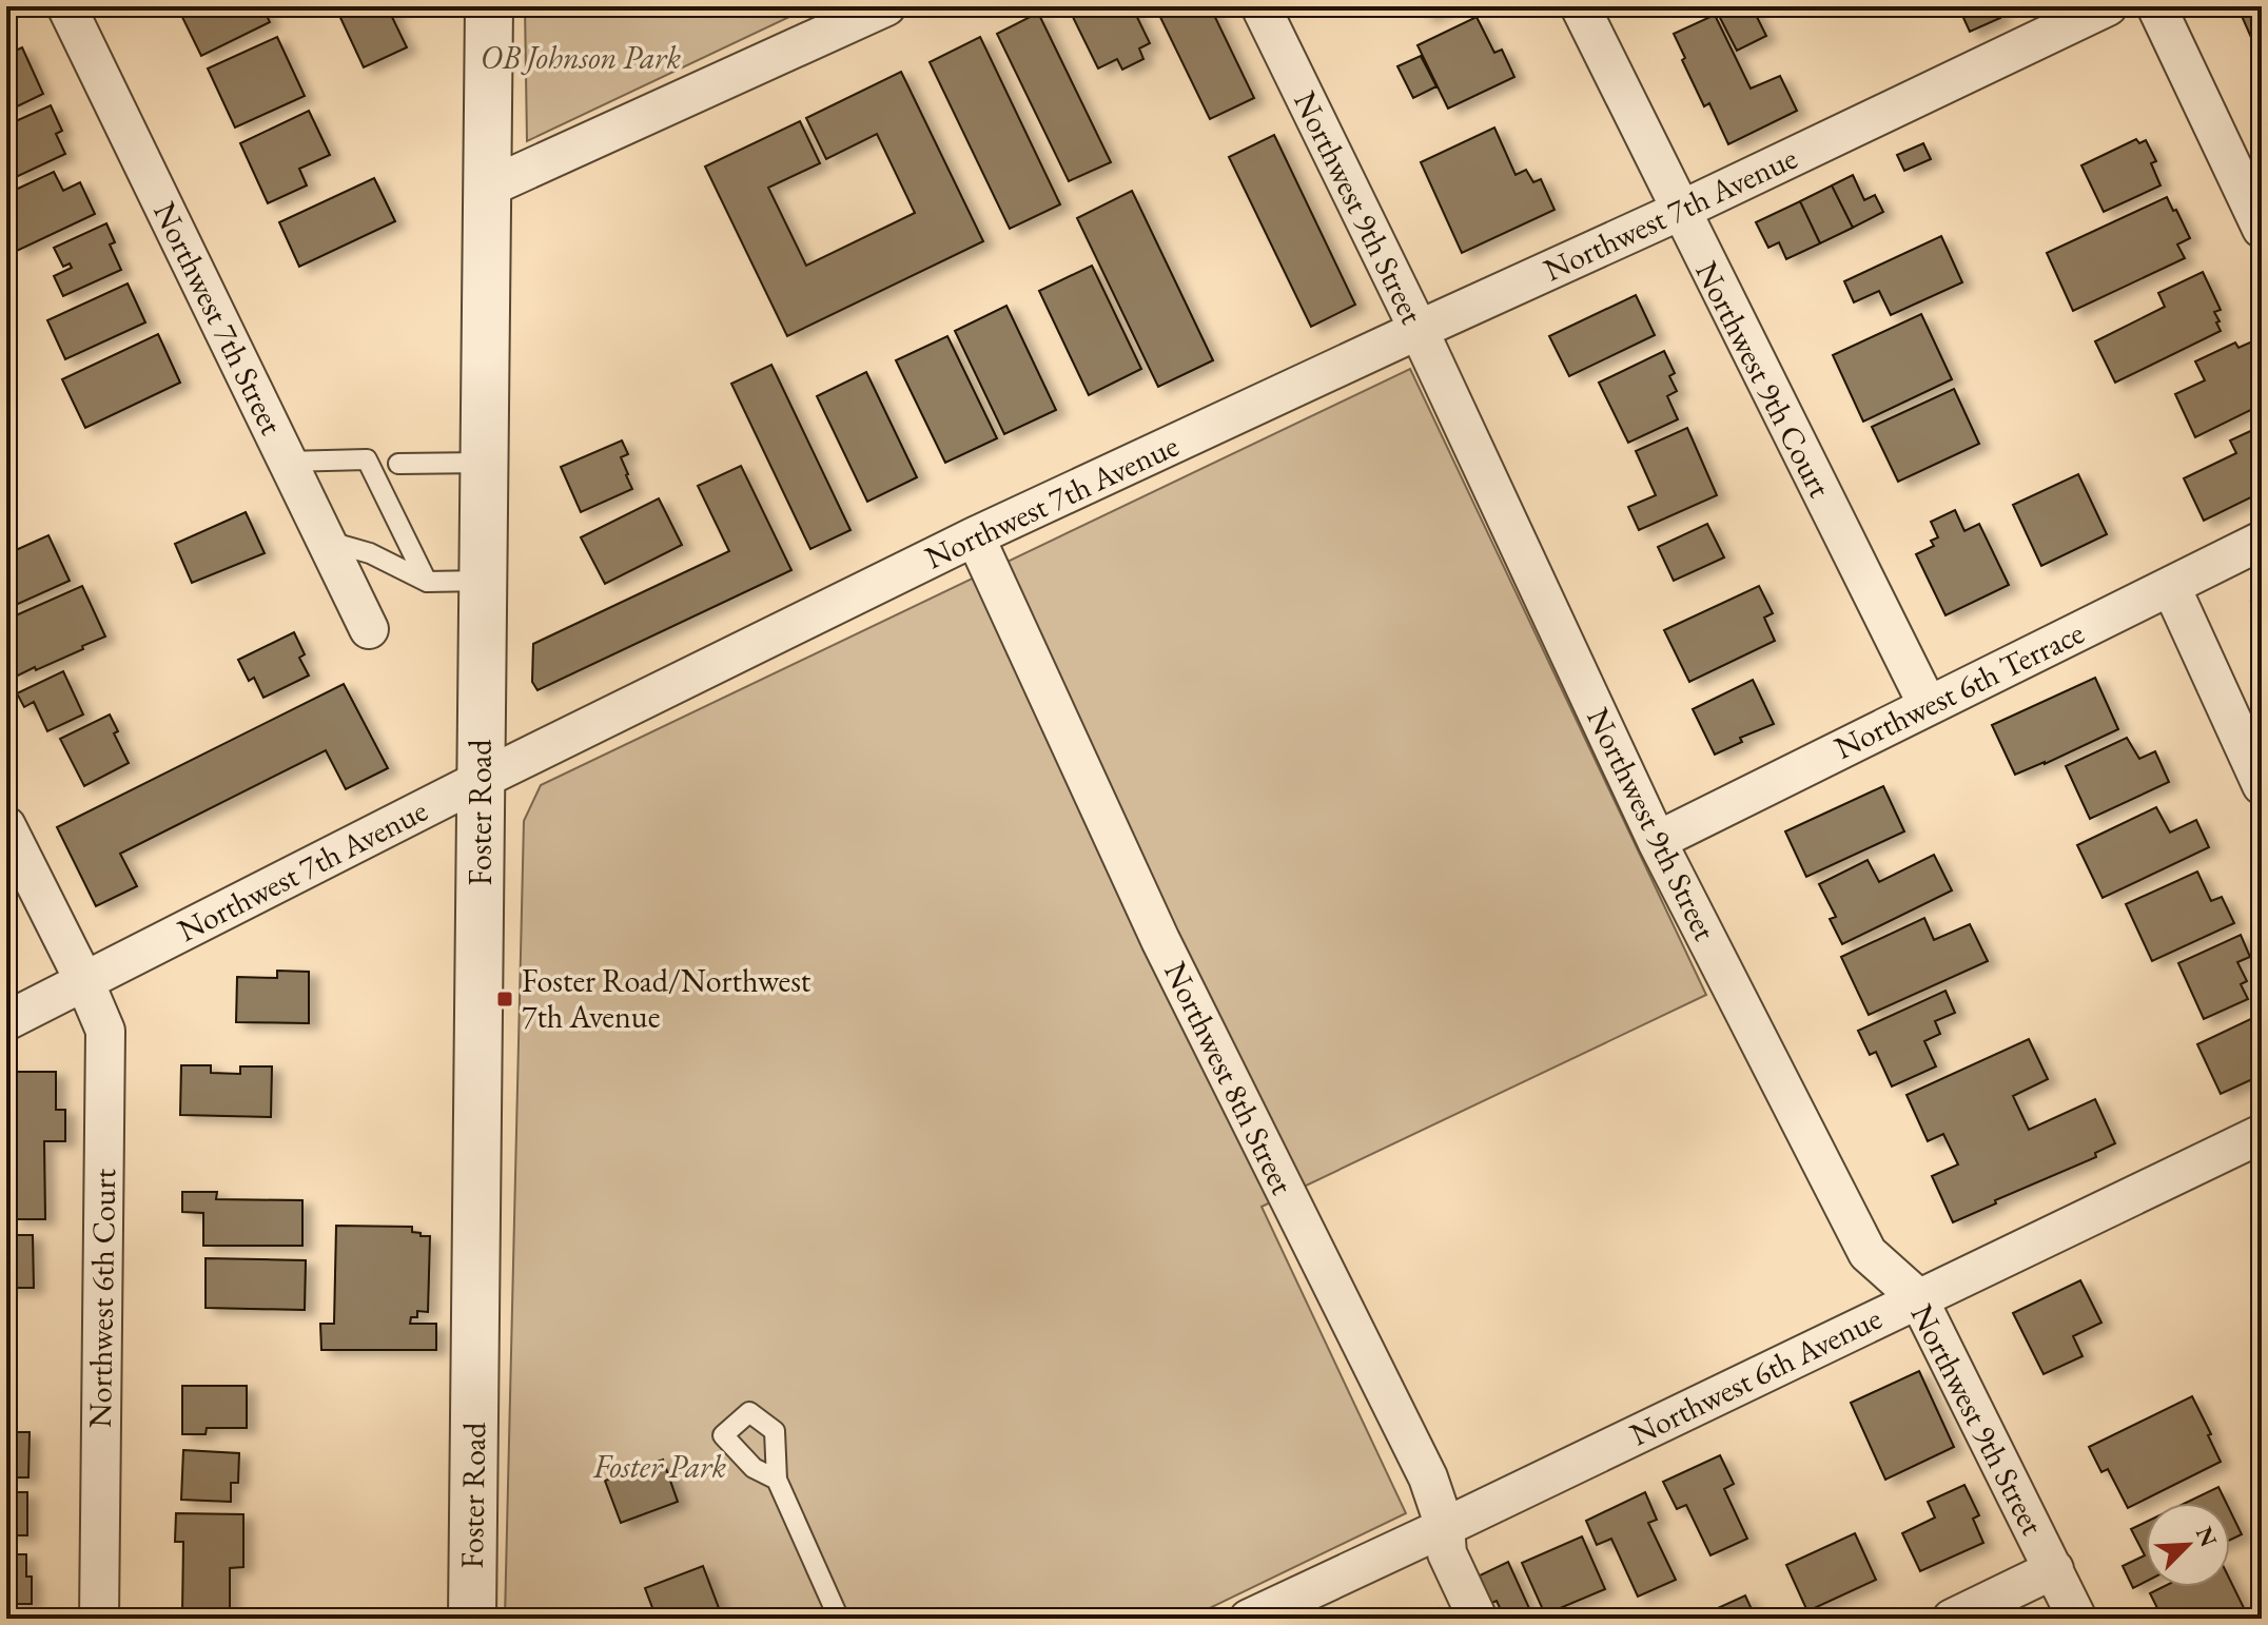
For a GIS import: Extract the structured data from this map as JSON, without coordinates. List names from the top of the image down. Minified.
{"streets":{"street":["Northwest 9th Street","Northwest 7th Avenue","Northwest 7th Street","Northwest 9th Court","Northwest 6th Terrace","Foster Road","Northwest 8th Street","Northwest 6th Court","Northwest 6th Avenue"]},"crossings":[["Northwest 9th Street","Northwest 7th Avenue"],["Northwest 9th Street","Northwest 6th Terrace"],["Northwest 9th Street","Northwest 6th Avenue"],["Northwest 7th Avenue","Northwest 9th Court"],["Northwest 7th Avenue","Foster Road"],["Northwest 7th Avenue","Northwest 8th Street"],["Northwest 7th Avenue","Northwest 6th Court"],["Northwest 9th Court","Northwest 6th Terrace"],["Northwest 8th Street","Northwest 6th Avenue"]],"parks":["OB Johnson Park","Foster Park"],"places":{"transit":["Foster Road/Northwest 7th Avenue"]},"north":"top right"}
